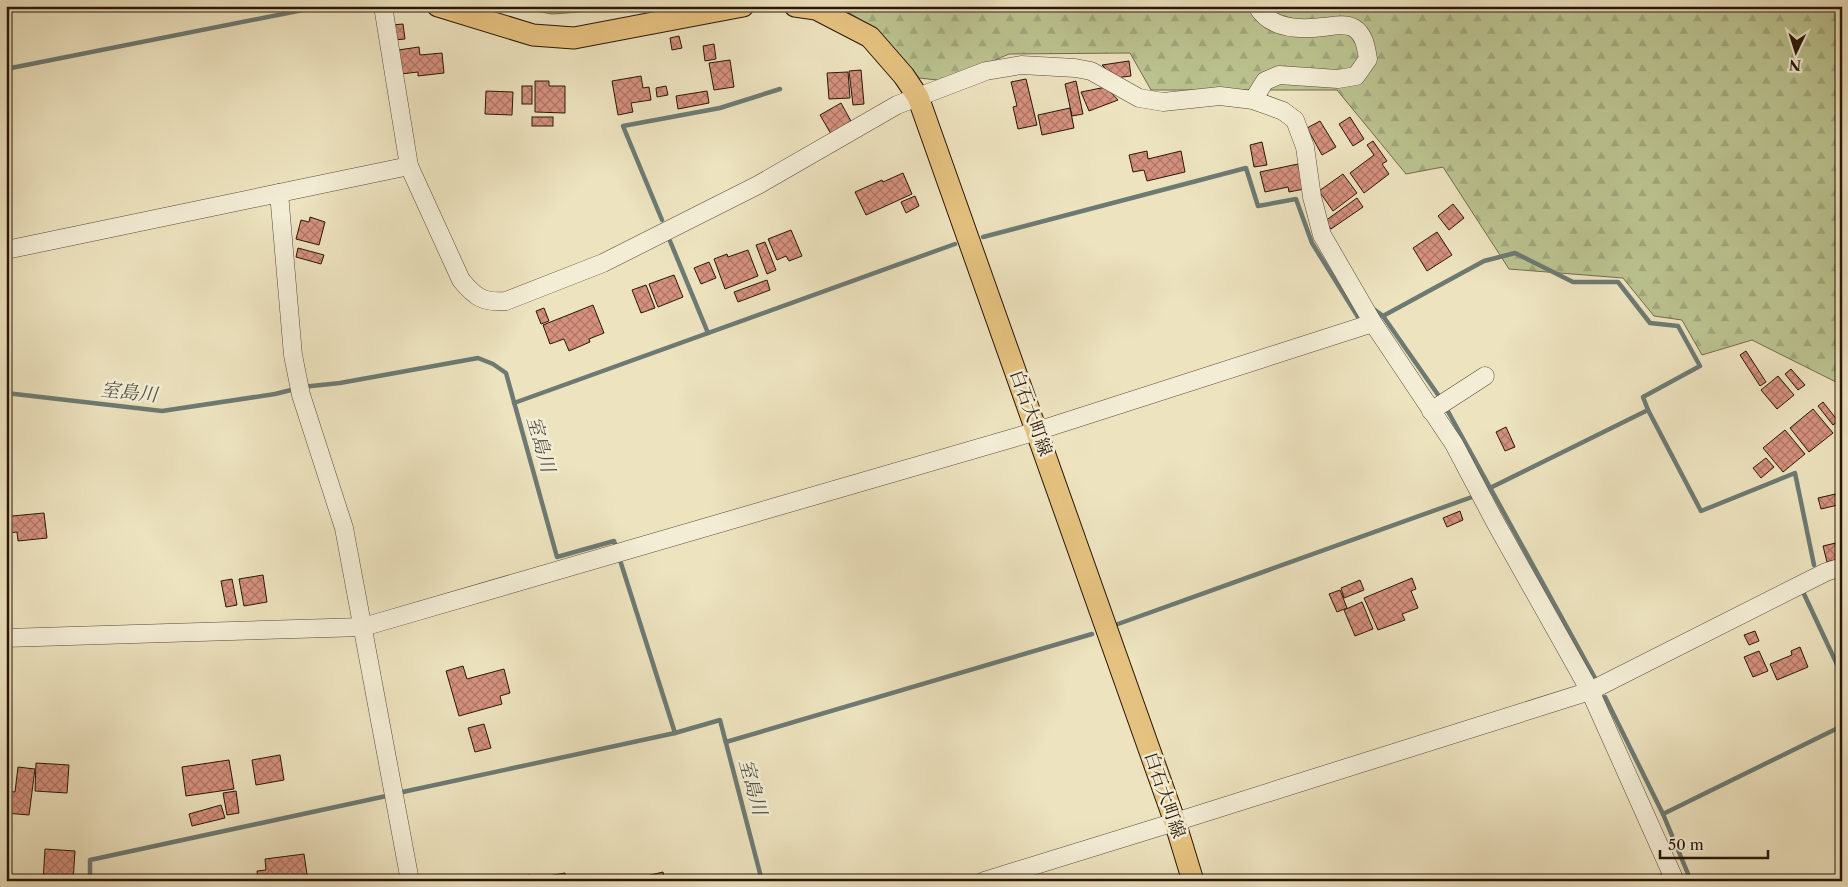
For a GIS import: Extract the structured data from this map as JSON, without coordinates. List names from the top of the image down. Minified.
{"streets":{"main road":["白石大町線"]},"water":["室島川"],"scale_bar":"50 m","north":"bottom"}
